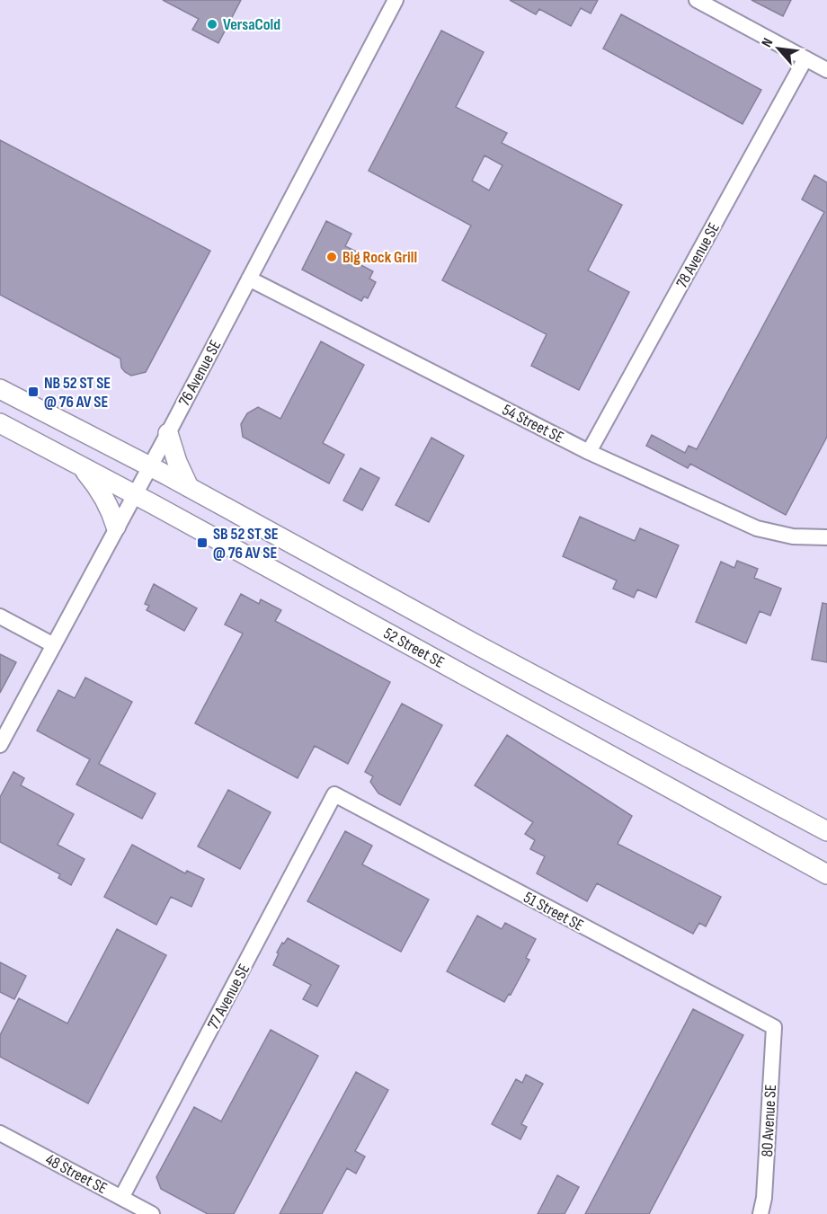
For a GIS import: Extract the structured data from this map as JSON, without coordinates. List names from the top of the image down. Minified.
{"streets":{"main road":["52 Street SE"],"street":["78 Avenue SE","76 Avenue SE","54 Street SE","51 Street SE","77 Avenue SE","80 Avenue SE","48 Street SE"]},"crossings":[["78 Avenue SE","54 Street SE"],["76 Avenue SE","54 Street SE"],["76 Avenue SE","52 Street SE"],["51 Street SE","77 Avenue SE"],["51 Street SE","80 Avenue SE"],["77 Avenue SE","48 Street SE"]],"places":{"other":["VersaCold","Big Rock Grill"],"transit":["NB 52 ST SE @ 76 AV SE","SB 52 ST SE @ 76 AV SE"]},"north":"top left"}
